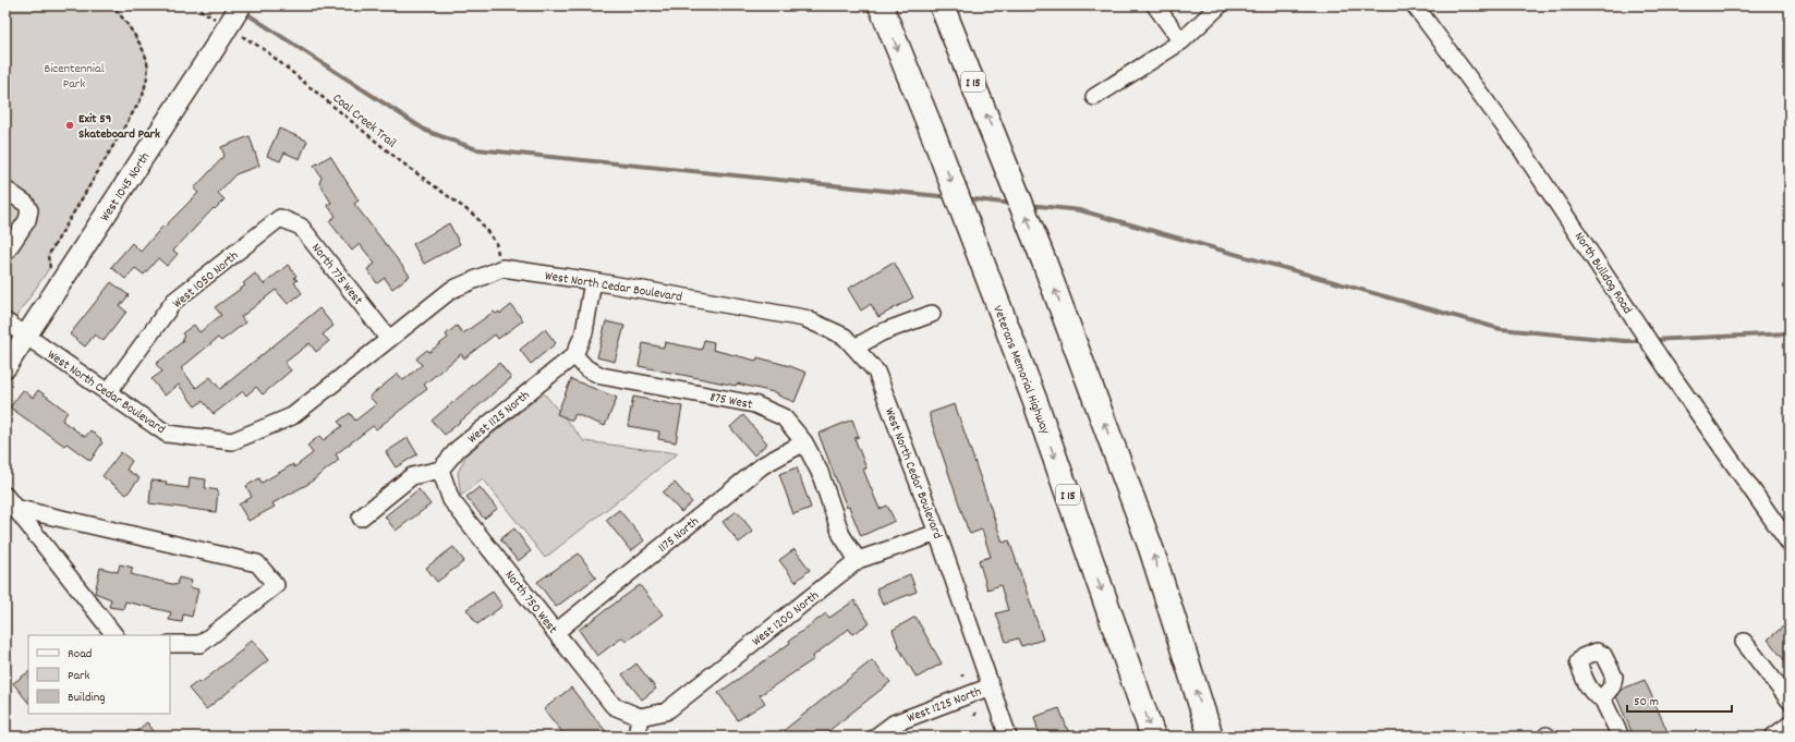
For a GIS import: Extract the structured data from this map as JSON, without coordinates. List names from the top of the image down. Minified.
{"streets":{"highway":["I 15","Veterans Memorial Highway"],"main road":["West 1045 North"],"street":["North Bulldog Road","North 775 West","West 1050 North","West North Cedar Boulevard","875 West","West 1125 North","1175 North","North 750 West","West 1200 North","West 1225 North"],"path":["Coal Creek Trail"]},"crossings":[["Coal Creek Trail","West North Cedar Boulevard"],["West 1045 North","West North Cedar Boulevard"],["North 775 West","West 1050 North"],["North 775 West","West North Cedar Boulevard"],["West 1050 North","West North Cedar Boulevard"],["West North Cedar Boulevard","West 1125 North"],["West North Cedar Boulevard","West 1200 North"],["West North Cedar Boulevard","West 1225 North"],["875 West","West 1125 North"],["875 West","1175 North"],["875 West","West 1200 North"],["West 1125 North","North 750 West"],["1175 North","North 750 West"],["North 750 West","West 1200 North"]],"parks":["Bicentennial Park"],"places":["Exit 59 Skateboard Park"],"legend":["Road","Park","Building"],"scale_bar":"50 m"}
